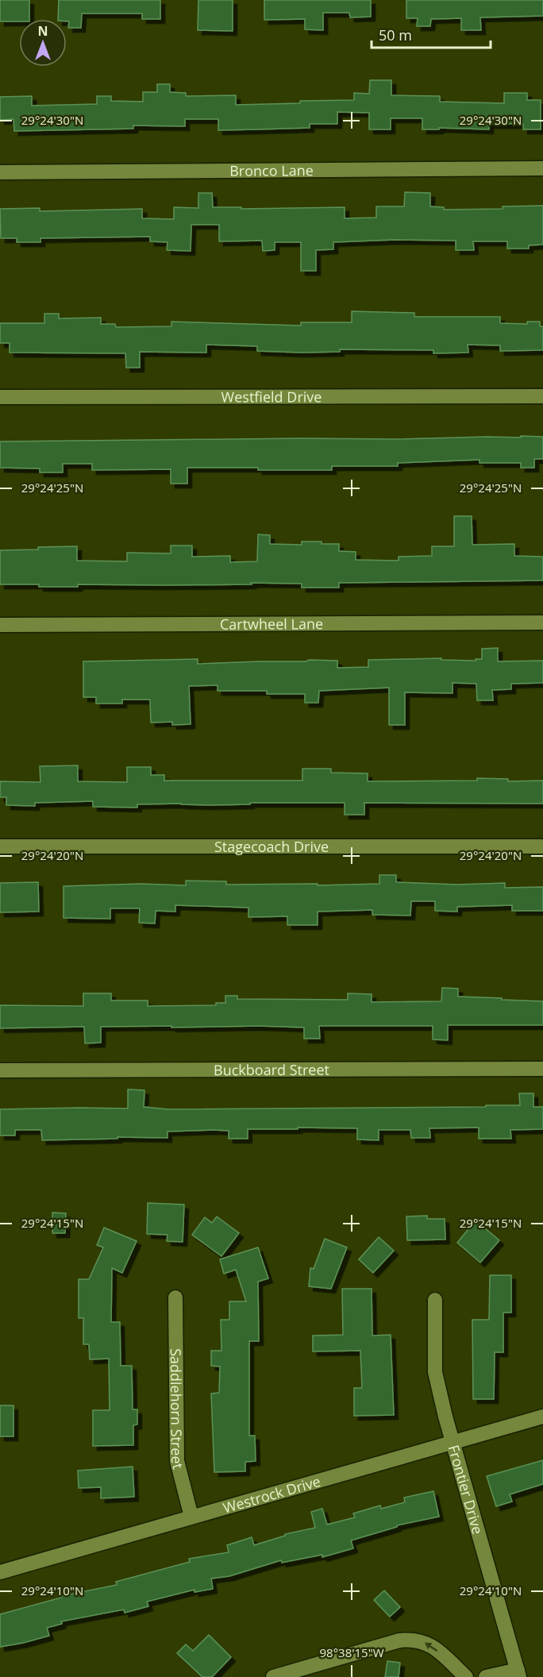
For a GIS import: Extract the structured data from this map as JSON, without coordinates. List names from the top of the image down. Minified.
{"streets":{"street":["Bronco Lane","Westfield Drive","Cartwheel Lane","Stagecoach Drive","Buckboard Street","Saddlehorn Street","Frontier Drive","Westrock Drive"]},"crossings":[["Saddlehorn Street","Westrock Drive"],["Frontier Drive","Westrock Drive"]],"scale_bar":"50 m","north":"top","coordinates":["29°24'30\"N","29°24'25\"N","29°24'20\"N","29°24'15\"N","29°24'10\"N","98°38'15\"W"]}
